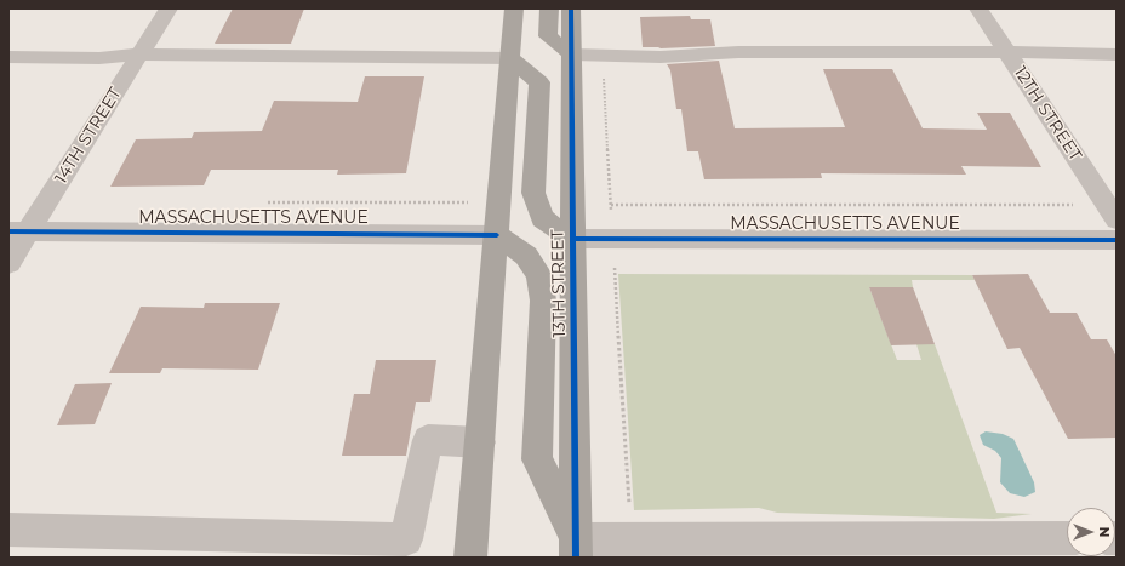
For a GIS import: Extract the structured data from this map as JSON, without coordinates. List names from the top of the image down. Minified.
{"streets":{"highway":["13TH STREET"],"street":["12TH STREET","14TH STREET","MASSACHUSETTS AVENUE"]},"crossings":[["14TH STREET","MASSACHUSETTS AVENUE"],["MASSACHUSETTS AVENUE","13TH STREET"]],"north":"right"}
